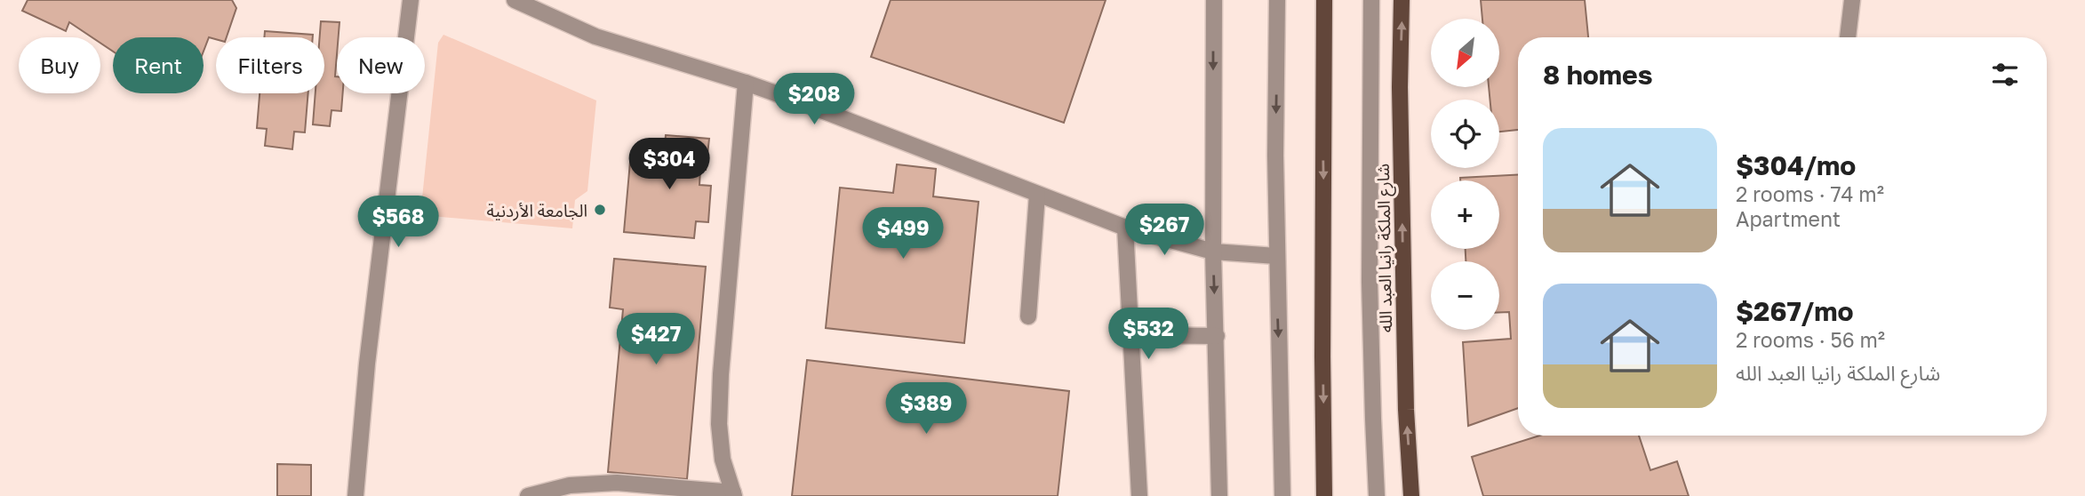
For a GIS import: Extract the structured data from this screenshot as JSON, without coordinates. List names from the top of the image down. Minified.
{"streets":{"main road":["شارع الملكة رانيا العبد الله"]},"places":["الجامعة الأردنية"],"north":"bottom left","page":{"map_buttons":["+","−"],"chip":["Buy","Rent","Filters","New"],"heading":"8 homes","price":["$208","$304","$568","$267","$499","$532","$427","$389"],"list":[{"name":"$304/mo","note":"2 rooms · 74 m² · Apartment"},{"name":"$267/mo","note":"2 rooms · 56 m² · شارع الملكة رانيا العبد الله"}]}}
